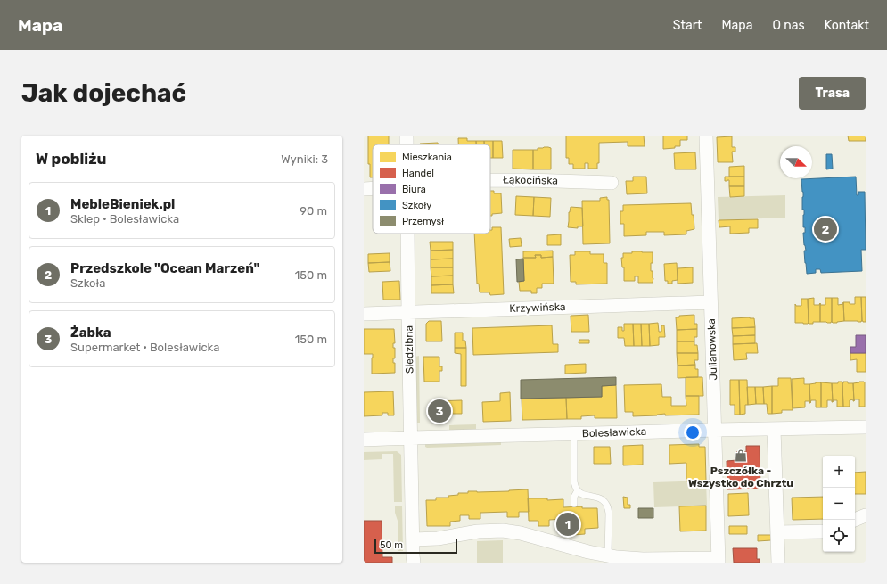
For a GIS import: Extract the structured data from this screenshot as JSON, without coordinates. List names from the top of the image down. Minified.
{"streets":{"street":["Łąkocińska","Krzywińska","Siedzibna","Julianowska","Bolesławicka"]},"crossings":[["Krzywińska","Siedzibna"],["Krzywińska","Julianowska"],["Siedzibna","Bolesławicka"],["Julianowska","Bolesławicka"]],"places":{"shop":["Pszczółka - Wszystko do Chrztu"]},"legend":["Mieszkania","Handel","Biura","Szkoły","Przemysł"],"scale_bar":"50 m","north":"right","page":{"header":"Mapa","nav":["Start","Mapa","O nas","Kontakt"],"buttons":"Trasa","title":"Jak dojechać","heading":["W pobliżu","Wyniki: 3"],"list":[{"mark":"1","name":"MebleBieniek.pl","note":"Sklep · Bolesławicka","value":"90 m"},{"mark":"2","name":"Przedszkole \"Ocean Marzeń\"","note":"Szkoła","value":"150 m"},{"mark":"3","name":"Żabka","note":"Supermarket · Bolesławicka","value":"150 m"}],"pins":["2","3","1"],"map_buttons":["+","−"],"scale":"50 m"}}
